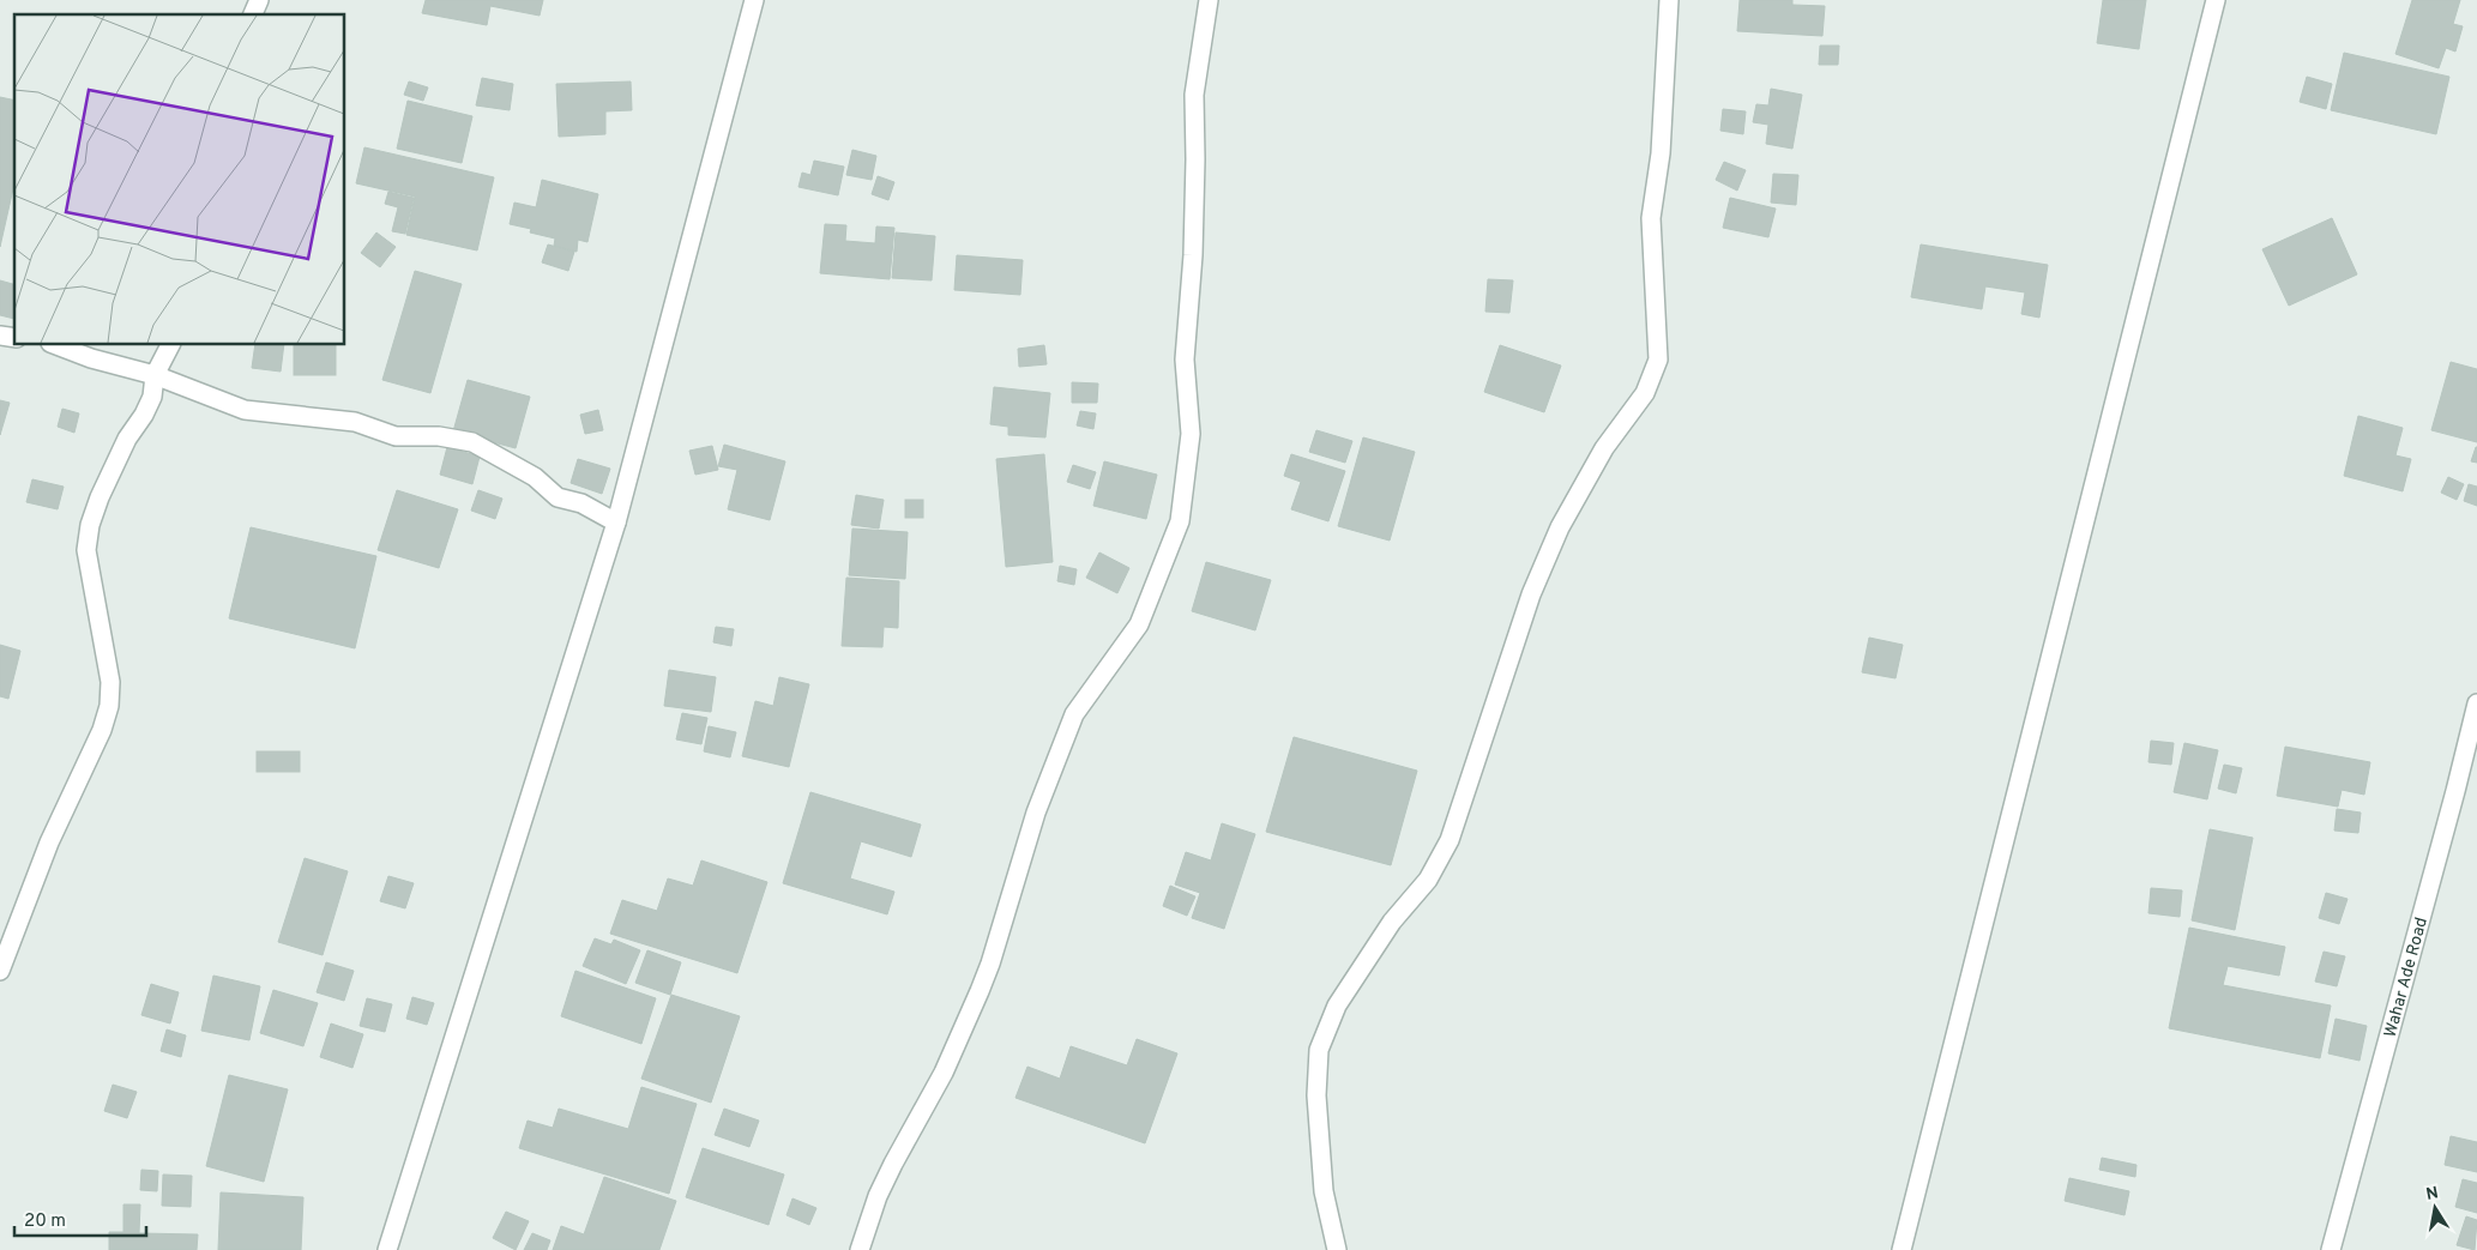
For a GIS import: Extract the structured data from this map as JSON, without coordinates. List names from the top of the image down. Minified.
{"streets":{"street":["Wahar Ade Road"]},"scale_bar":"20 m","north":"top"}
